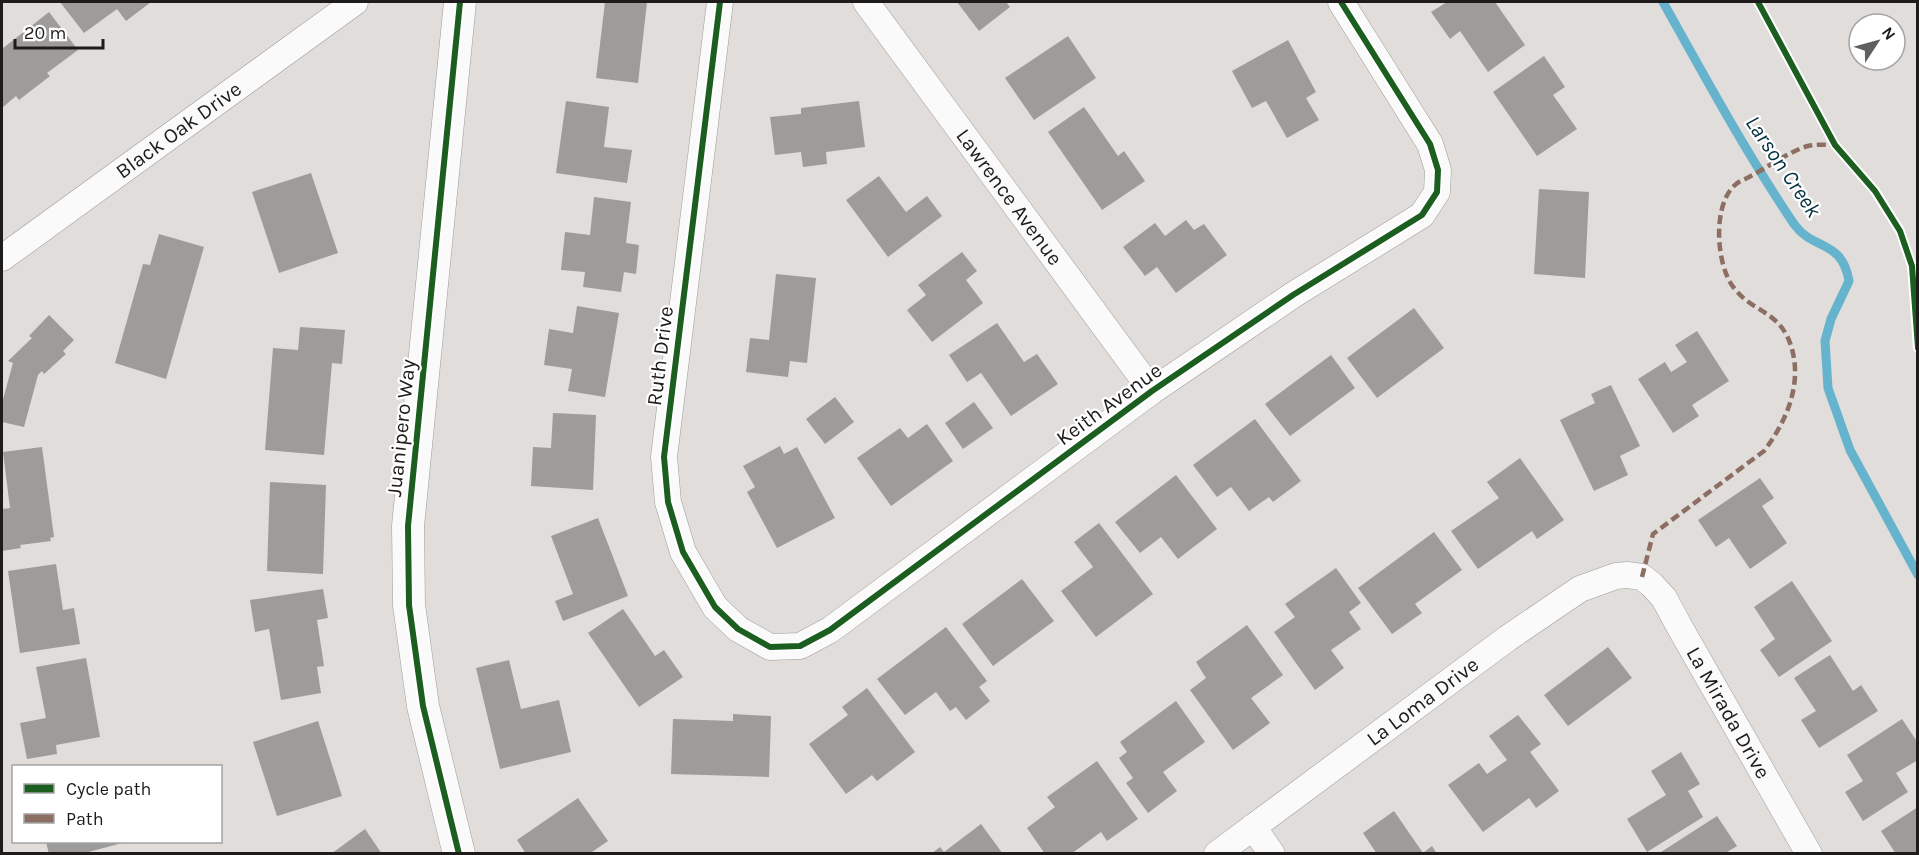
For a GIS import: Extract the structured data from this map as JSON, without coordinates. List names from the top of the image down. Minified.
{"streets":{"street":["Black Oak Drive","Lawrence Avenue","Ruth Drive","Keith Avenue","Juanipero Way","La Loma Drive","La Mirada Drive"]},"crossings":[["Lawrence Avenue","Keith Avenue"],["Ruth Drive","Keith Avenue"],["La Loma Drive","La Mirada Drive"]],"water":["Larson Creek"],"legend":["Cycle path","Path"],"scale_bar":"20 m","north":"top right"}
